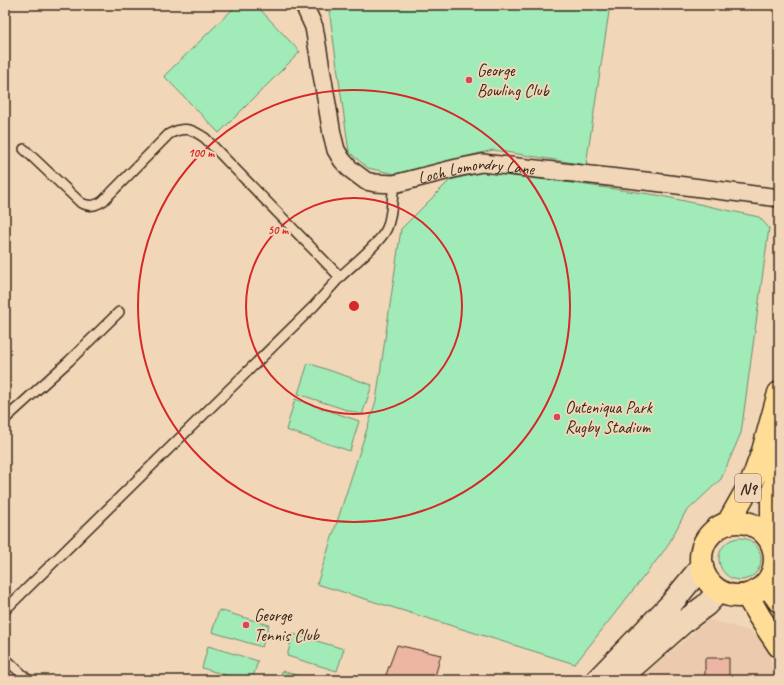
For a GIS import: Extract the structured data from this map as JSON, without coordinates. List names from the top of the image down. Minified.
{"streets":{"highway":["N9"],"street":["Loch Lomondry Lane"]},"places":["George Bowling Club","Outeniqua Park Rugby Stadium","George Tennis Club"],"rings":["100 m","50 m"]}
